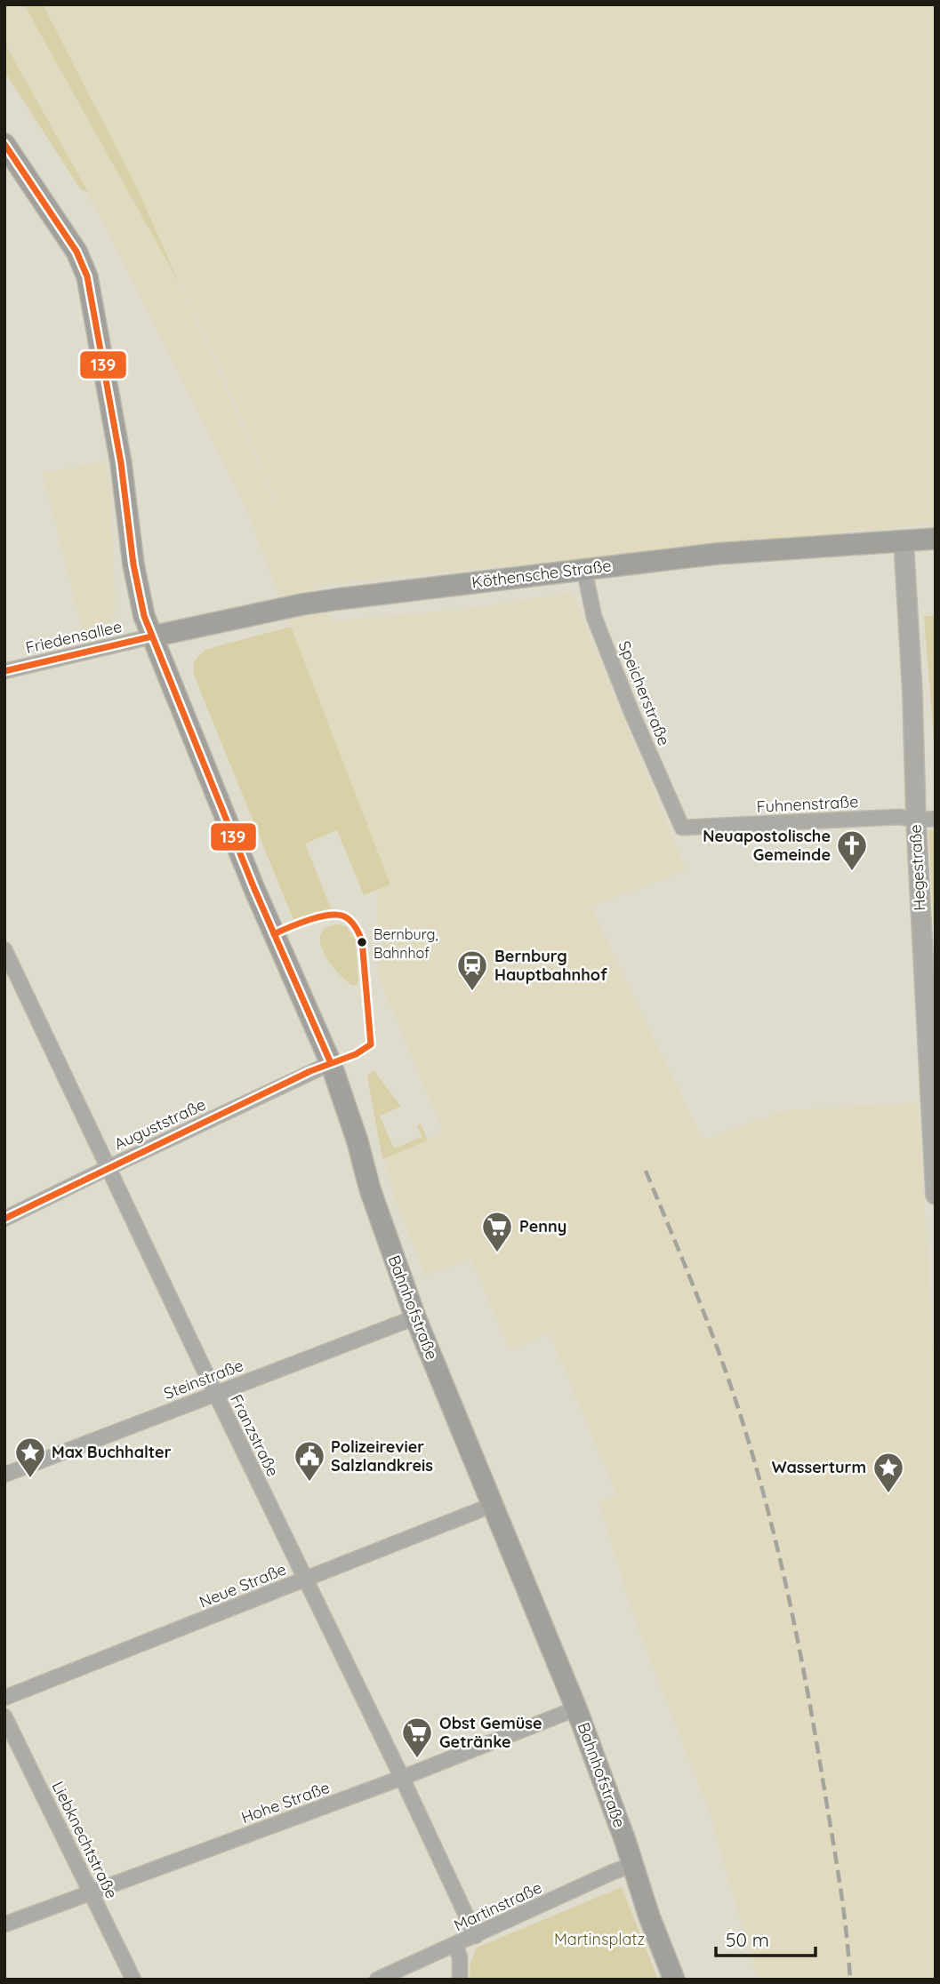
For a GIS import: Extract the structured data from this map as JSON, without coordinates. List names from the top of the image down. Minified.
{"streets":{"main road":["Köthensche Straße","Bahnhofstraße"],"street":["Friedensallee","Speicherstraße","Fuhnenstraße","Hegestraße","Auguststraße","Steinstraße","Franzstraße","Neue Straße","Hohe Straße","Liebknechtstraße","Martinstraße"]},"crossings":[["Köthensche Straße","Friedensallee"],["Köthensche Straße","Speicherstraße"],["Köthensche Straße","Hegestraße"],["Köthensche Straße","Bahnhofstraße"],["Friedensallee","Bahnhofstraße"],["Speicherstraße","Fuhnenstraße"],["Fuhnenstraße","Hegestraße"],["Auguststraße","Bahnhofstraße"],["Auguststraße","Franzstraße"],["Bahnhofstraße","Steinstraße"],["Bahnhofstraße","Neue Straße"],["Bahnhofstraße","Hohe Straße"],["Bahnhofstraße","Martinstraße"],["Steinstraße","Franzstraße"],["Franzstraße","Neue Straße"],["Franzstraße","Hohe Straße"],["Franzstraße","Martinstraße"],["Hohe Straße","Liebknechtstraße"]],"parks":["Martinsplatz"],"places":{"church":["Neuapostolische Gemeinde"],"other":["Bernburg, Bahnhof"],"station":["Bernburg Hauptbahnhof"],"supermarket":["Penny","Obst Gemüse Getränke"],"place":["Max Buchhalter","Wasserturm"],"public building":["Polizeirevier Salzlandkreis"]},"lines":["transit line 139"],"scale_bar":"50 m"}
